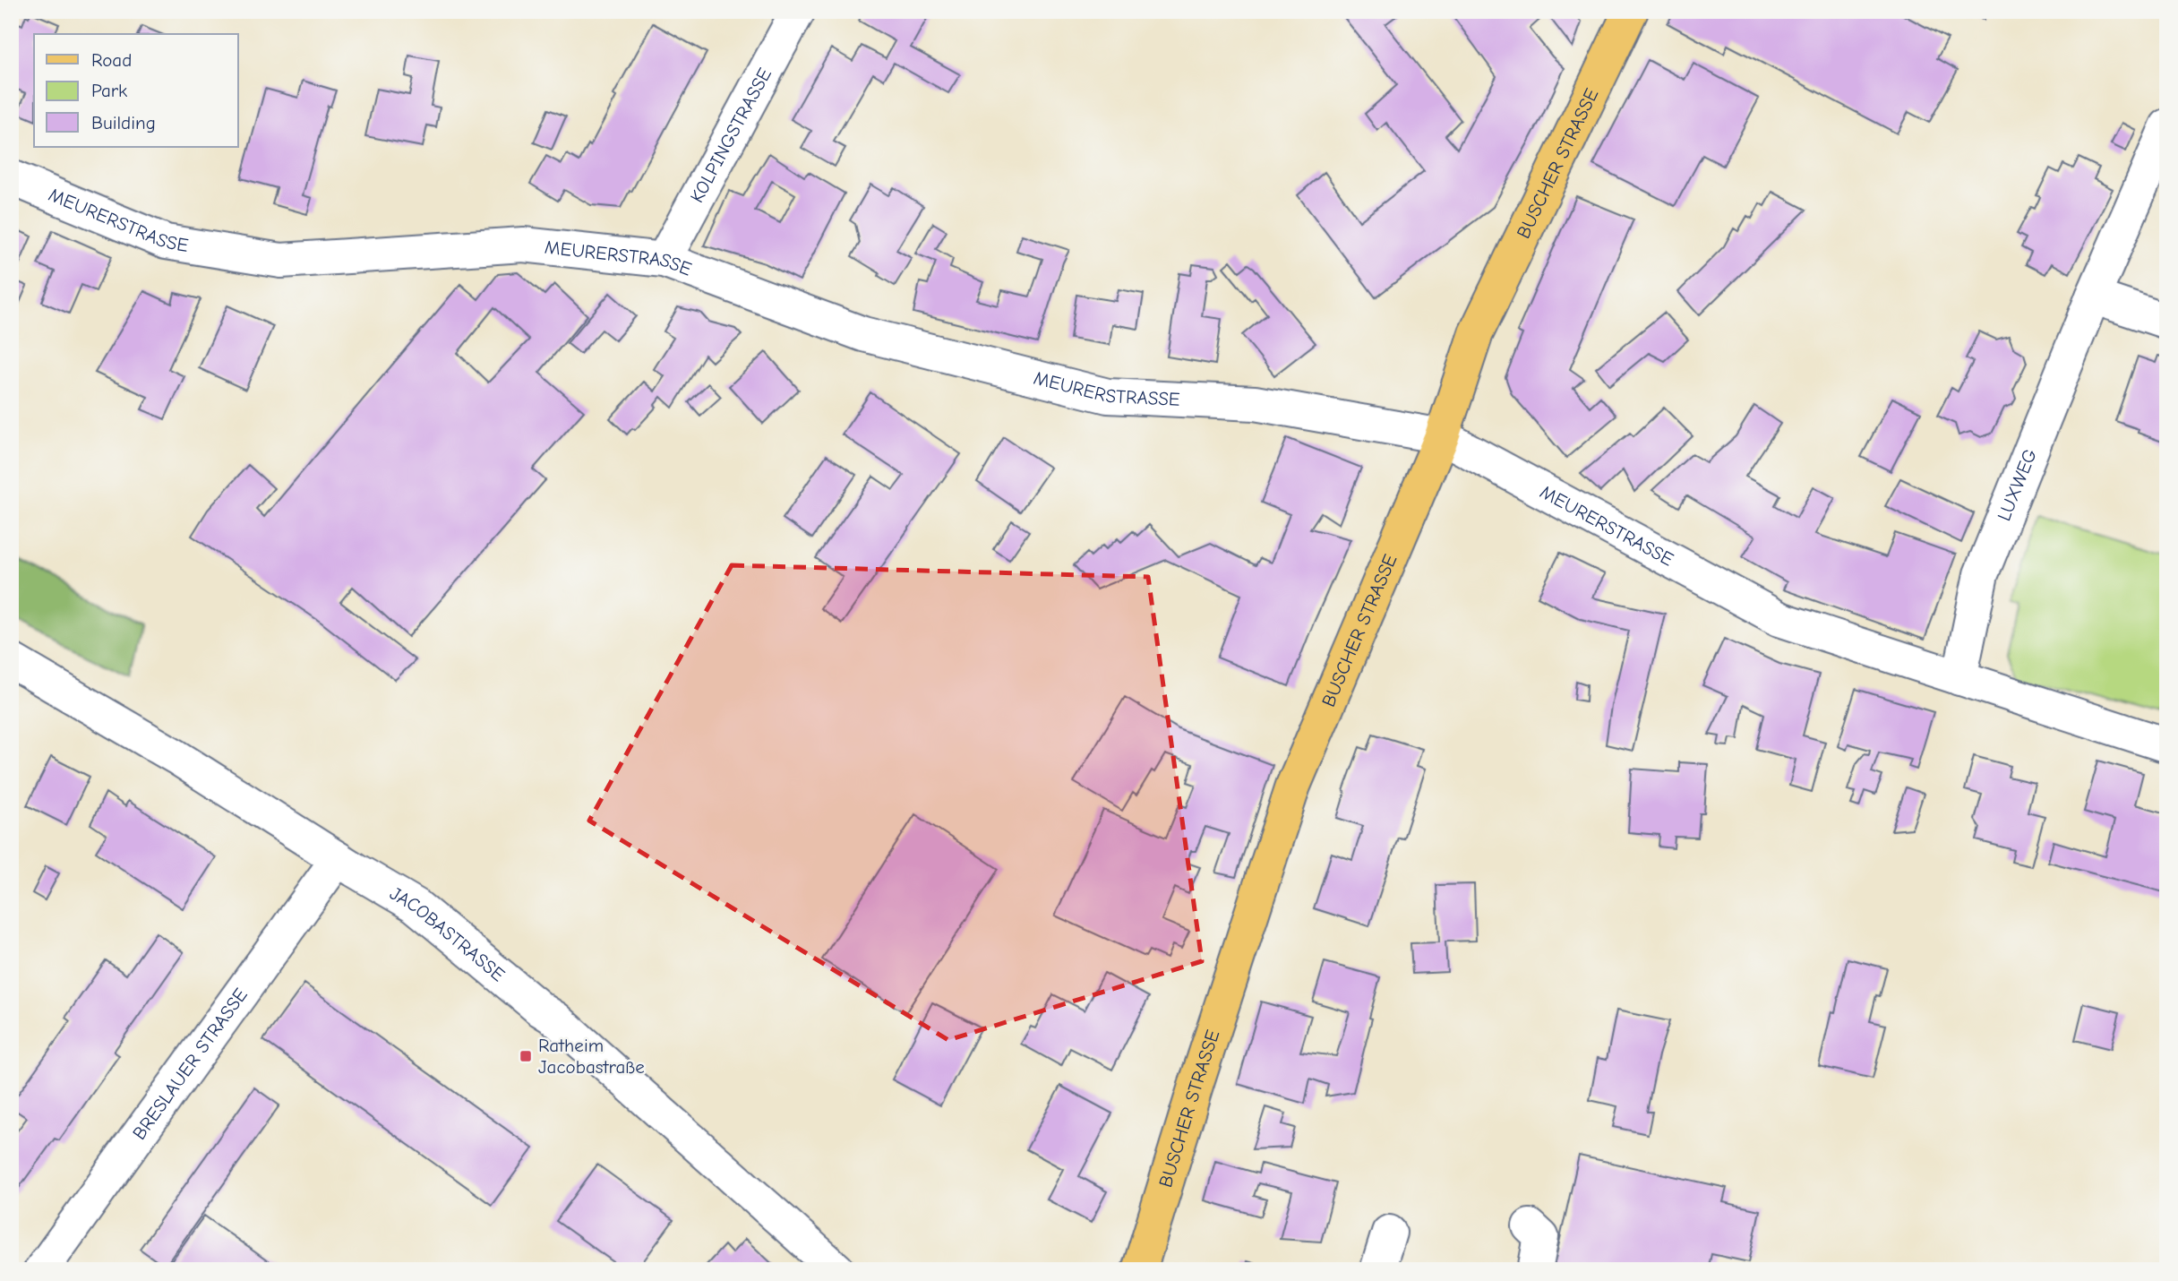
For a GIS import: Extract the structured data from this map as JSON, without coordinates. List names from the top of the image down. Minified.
{"streets":{"main road":["BUSCHER STRASSE"],"street":["KOLPINGSTRASSE","MEURERSTRASSE","LUXWEG","JACOBASTRASSE","BRESLAUER STRASSE"]},"crossings":[["KOLPINGSTRASSE","MEURERSTRASSE"],["BUSCHER STRASSE","MEURERSTRASSE"],["MEURERSTRASSE","LUXWEG"],["JACOBASTRASSE","BRESLAUER STRASSE"]],"places":{"transit":["Ratheim Jacobastraße"]},"legend":["Road","Park","Building"]}
